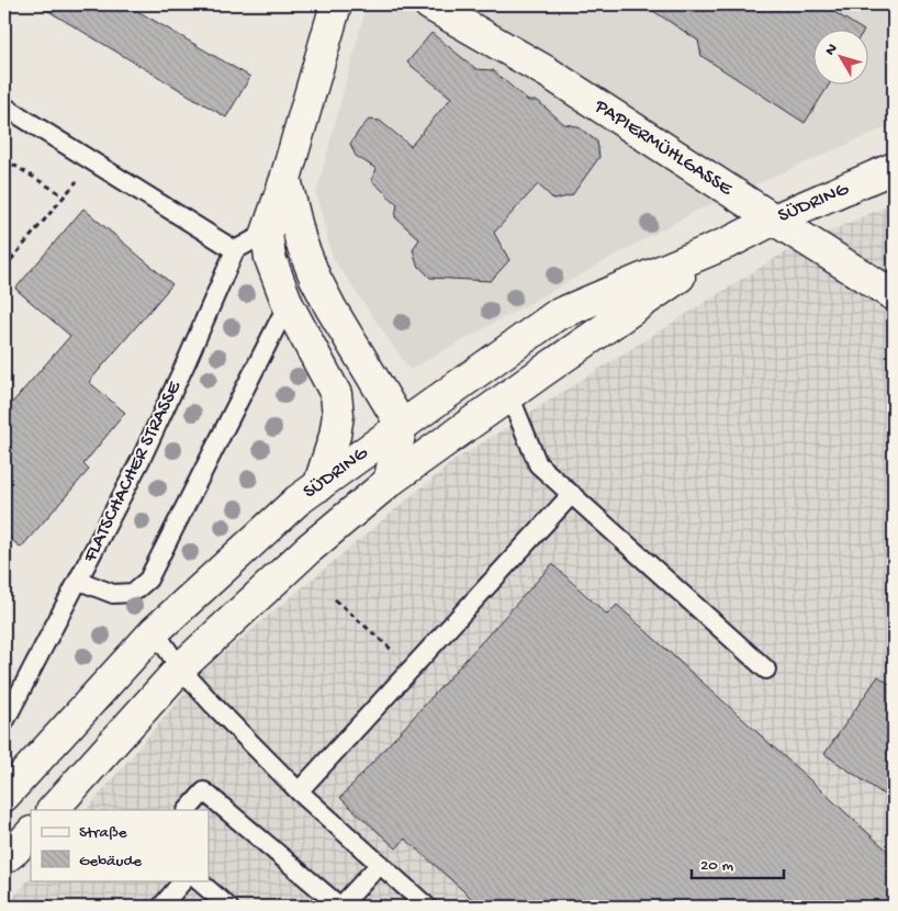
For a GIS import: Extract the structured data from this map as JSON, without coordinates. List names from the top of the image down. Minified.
{"streets":{"main road":["PAPIERMÜHLGASSE","SÜDRING"],"lane":["FLATSCHACHER STRASSE"]},"crossings":[["PAPIERMÜHLGASSE","SÜDRING"]],"legend":["Straße","Gebäude"],"scale_bar":"20 m","north":"top left"}
